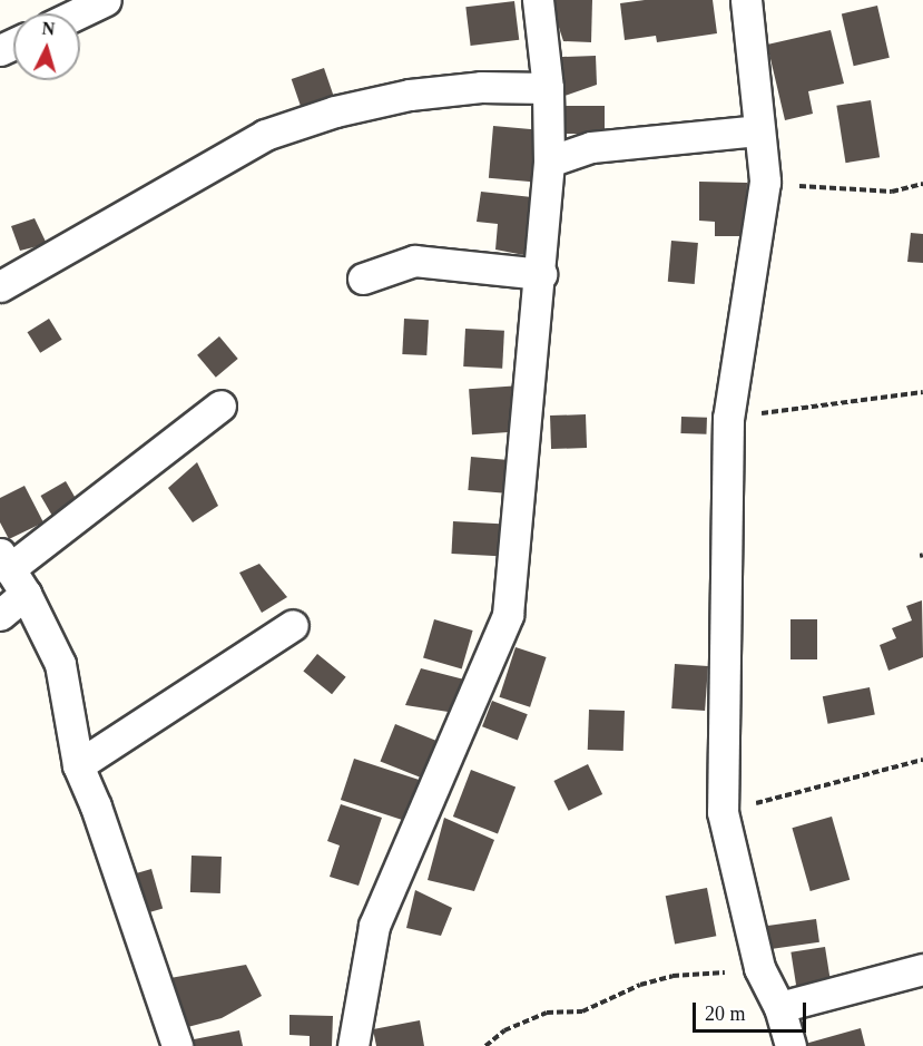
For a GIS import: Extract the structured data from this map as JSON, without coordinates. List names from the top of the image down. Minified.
{"scale_bar":"20 m","north":"top"}
